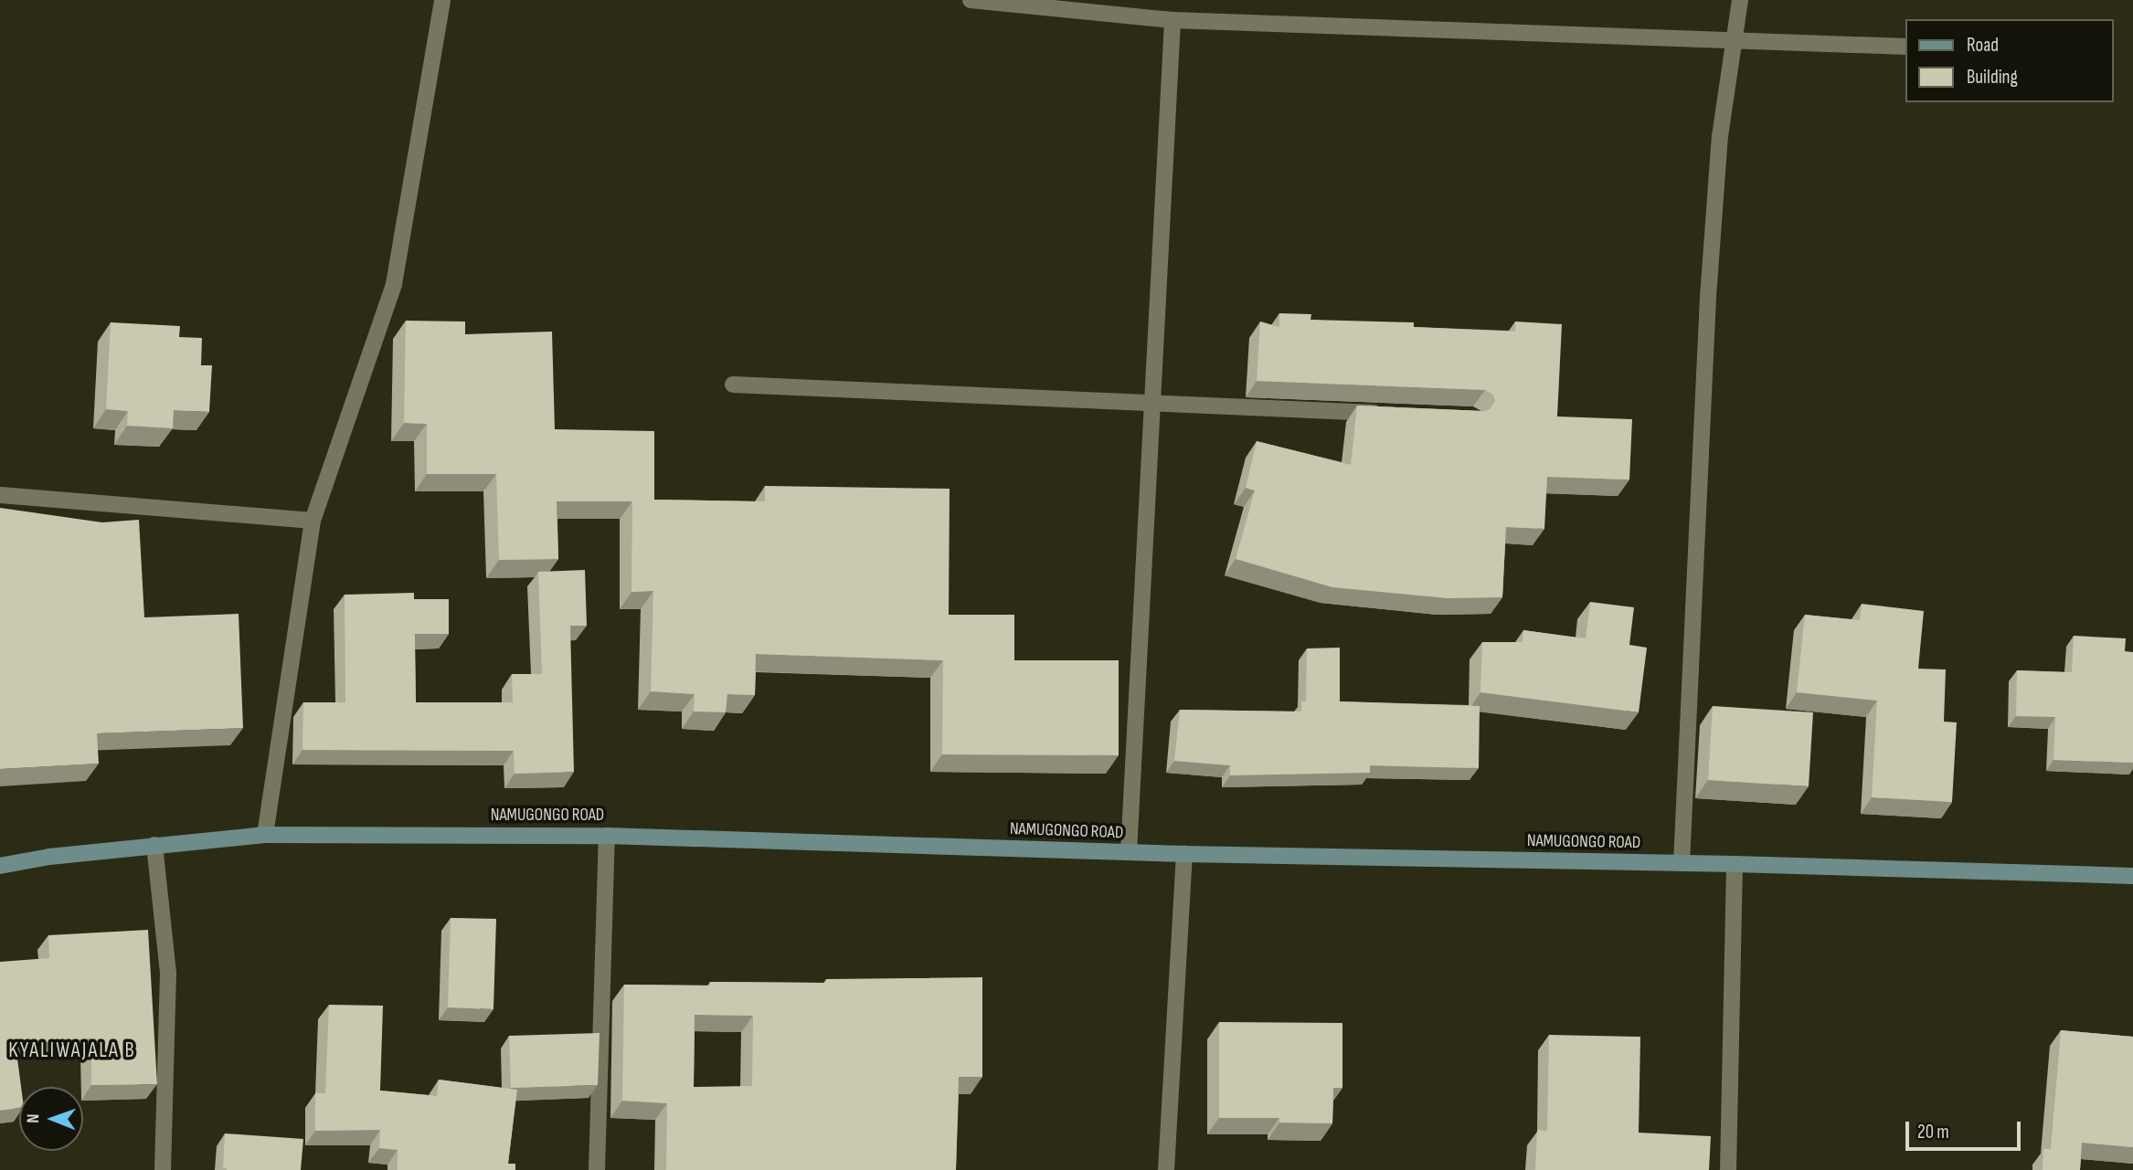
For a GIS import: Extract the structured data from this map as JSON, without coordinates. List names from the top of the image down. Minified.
{"streets":{"main road":["NAMUGONGO ROAD"]},"districts":["KYALIWAJALA B"],"legend":["Road","Building"],"scale_bar":"20 m","north":"left"}
